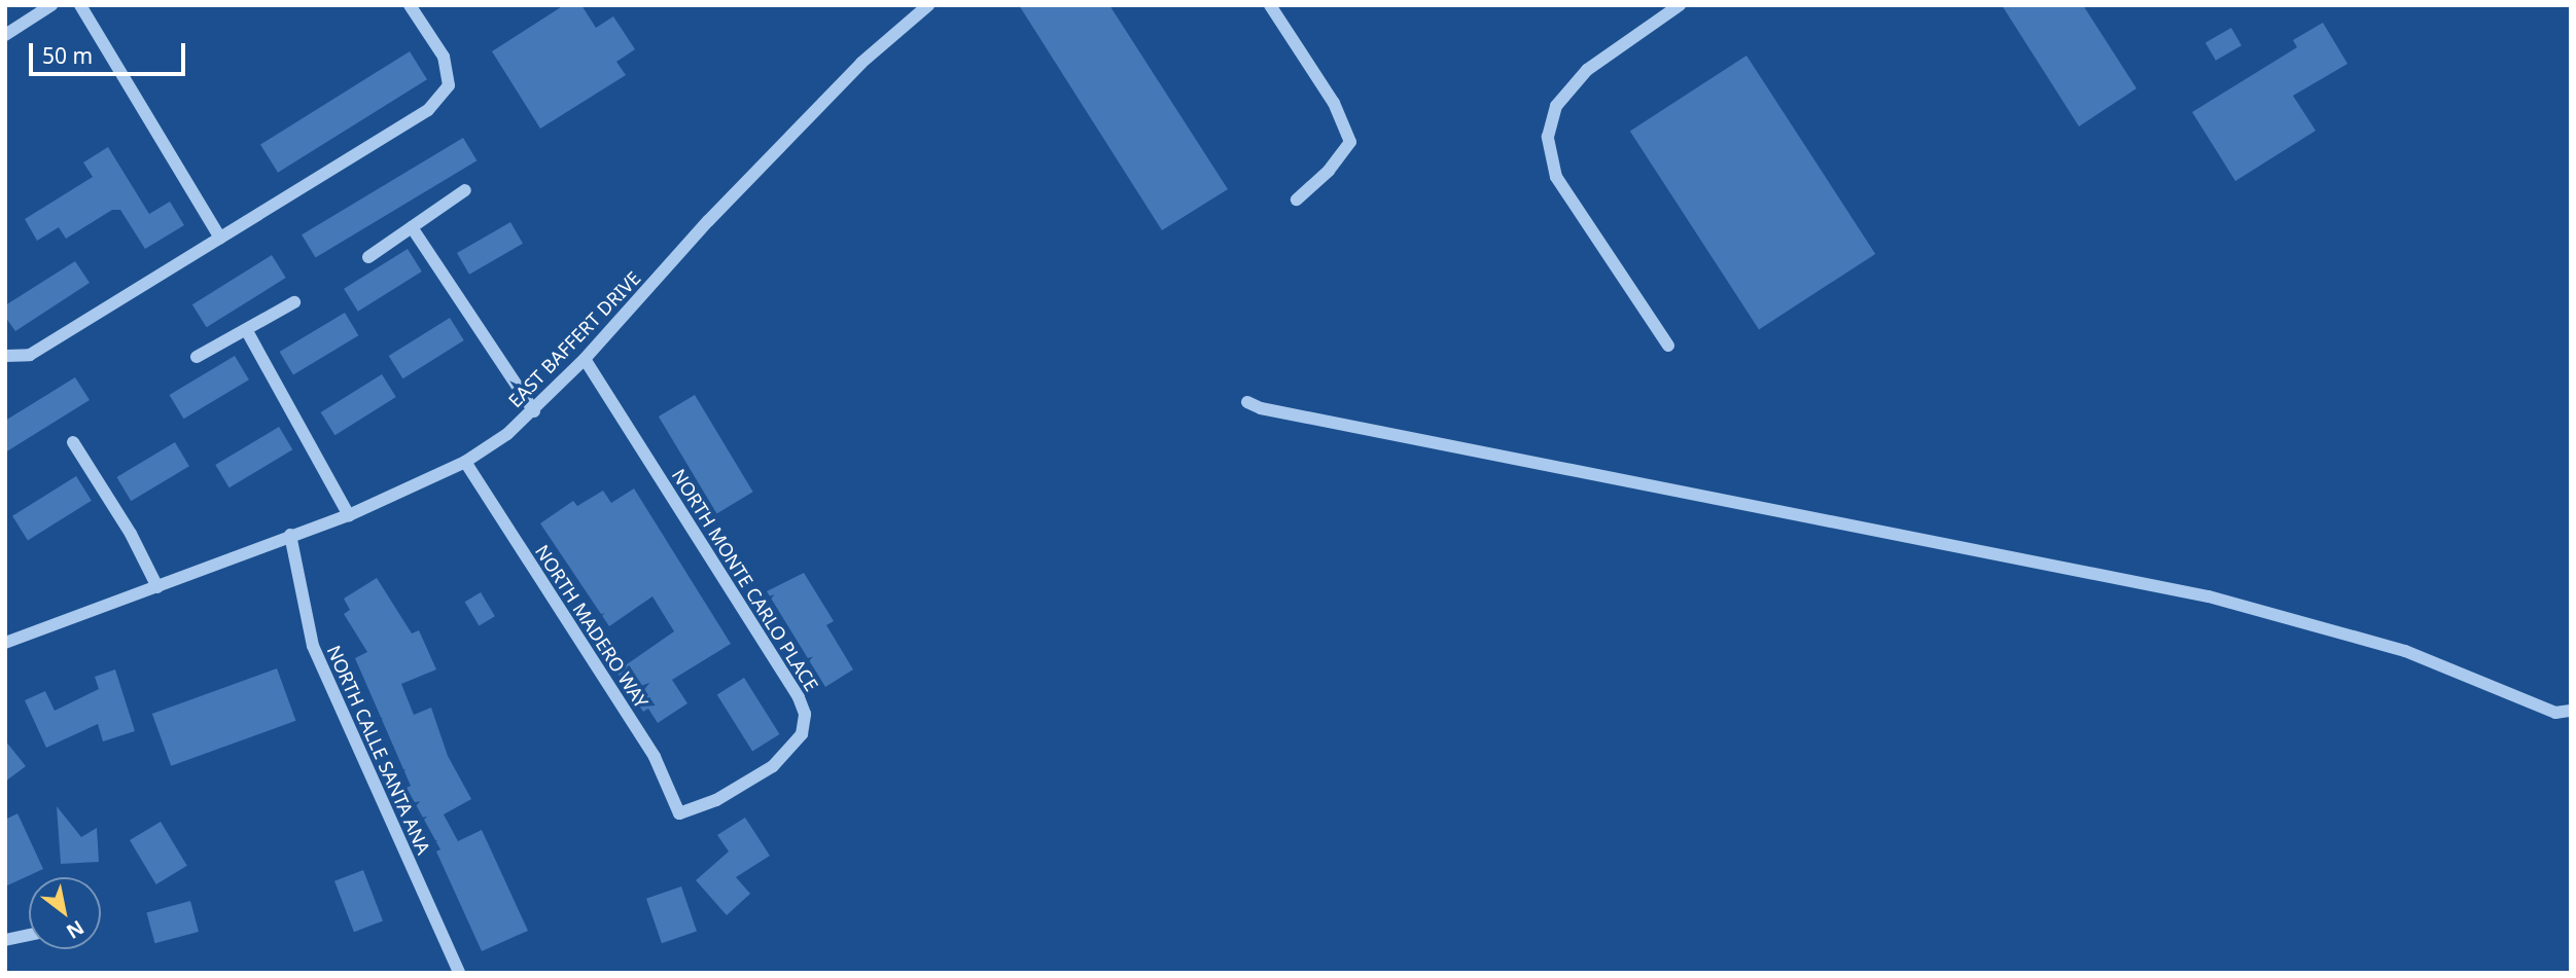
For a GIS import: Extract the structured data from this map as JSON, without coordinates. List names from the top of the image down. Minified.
{"streets":{"street":["EAST BAFFERT DRIVE","NORTH MONTE CARLO PLACE","NORTH MADERO WAY","NORTH CALLE SANTA ANA"]},"crossings":[["EAST BAFFERT DRIVE","NORTH MONTE CARLO PLACE"],["EAST BAFFERT DRIVE","NORTH MADERO WAY"],["EAST BAFFERT DRIVE","NORTH CALLE SANTA ANA"],["NORTH MONTE CARLO PLACE","NORTH MADERO WAY"]],"scale_bar":"50 m","north":"bottom right"}
